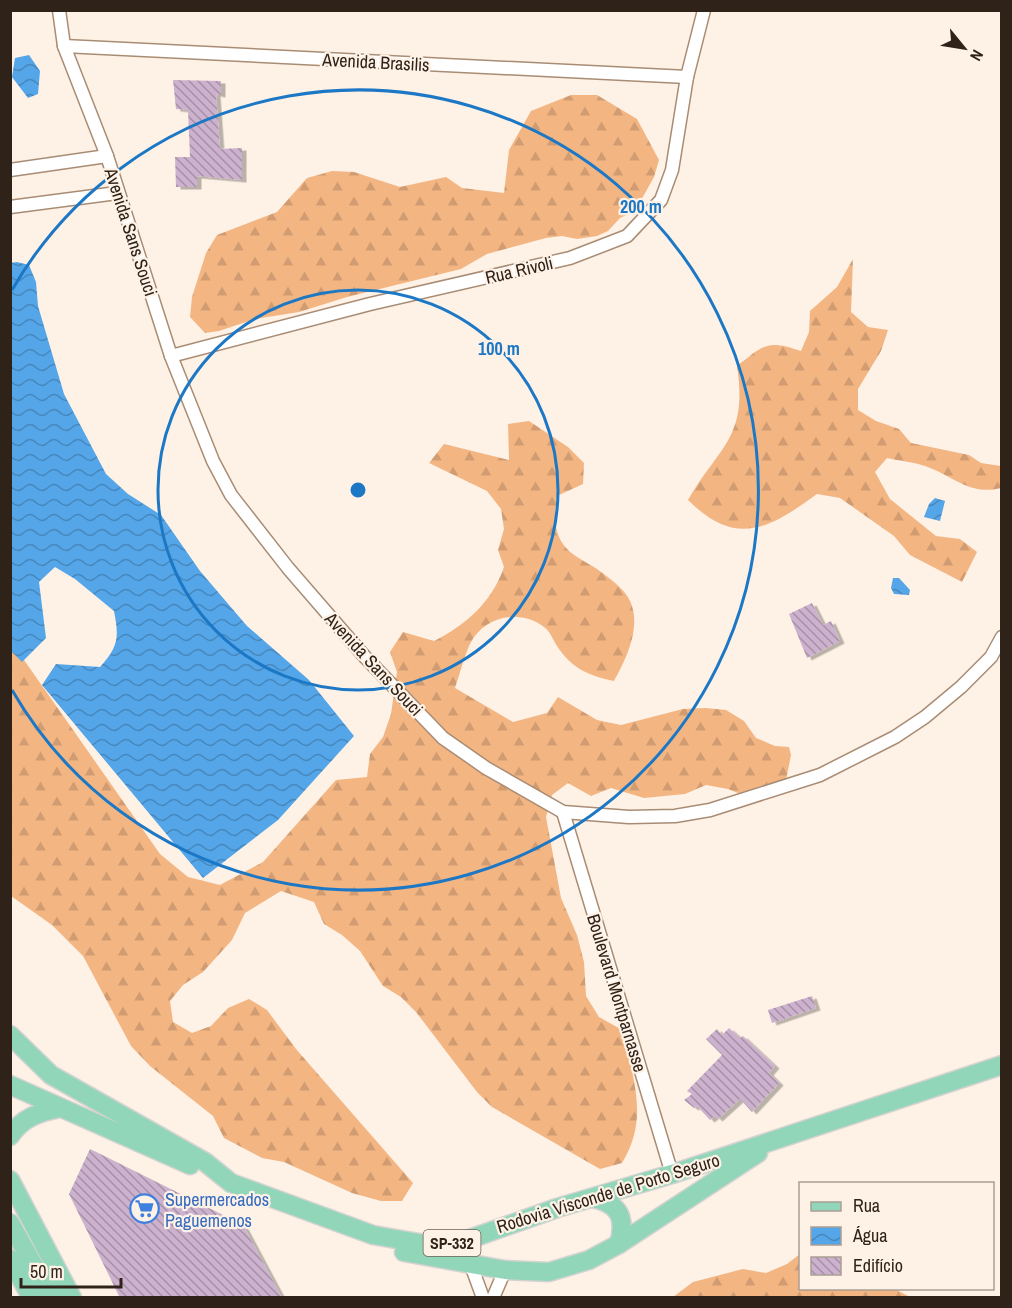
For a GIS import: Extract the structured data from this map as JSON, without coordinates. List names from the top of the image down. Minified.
{"streets":{"main road":["Rodovia Visconde de Porto Seguro","SP-332"],"street":["Avenida Brasilis","Avenida Sans Souci","Rua Rivoli","Boulevard Montparnasse"]},"crossings":[["Avenida Brasilis","Avenida Sans Souci"],["Avenida Brasilis","Rua Rivoli"],["Avenida Sans Souci","Rua Rivoli"],["Avenida Sans Souci","Boulevard Montparnasse"],["Boulevard Montparnasse","Rodovia Visconde de Porto Seguro"]],"places":{"supermarket":["Supermercados Paguemenos"]},"legend":["Rua","Água","Edifício"],"scale_bar":"50 m","north":"bottom right","rings":["200 m","100 m"]}
